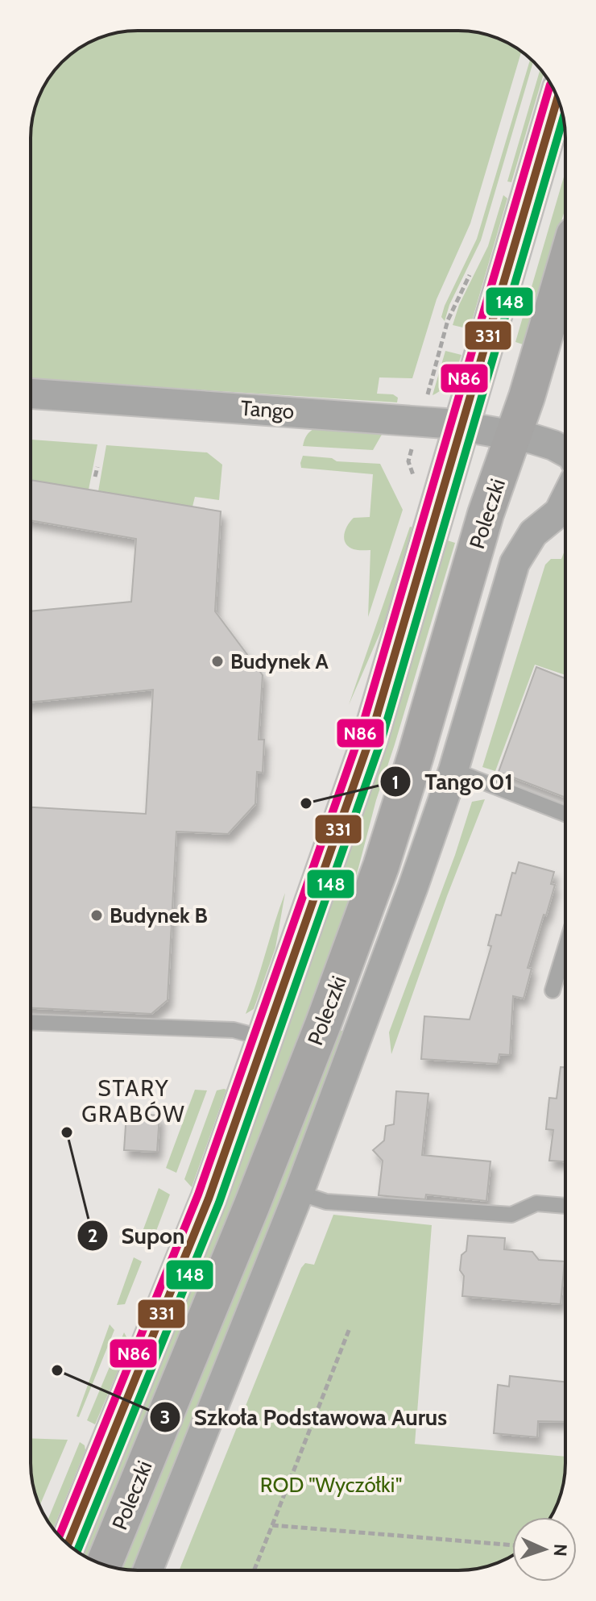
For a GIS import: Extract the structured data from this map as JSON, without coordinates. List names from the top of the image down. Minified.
{"streets":{"main road":["Poleczki"],"street":["Tango"]},"crossings":[["Tango","Poleczki"]],"districts":["STARY GRABÓW"],"parks":["ROD \"Wyczółki\""],"places":["Budynek A","Tango 01","Budynek B","Supon","Szkoła Podstawowa Aurus"],"lines":["transit line N86","transit line 331","transit line 148"],"north":"right"}
